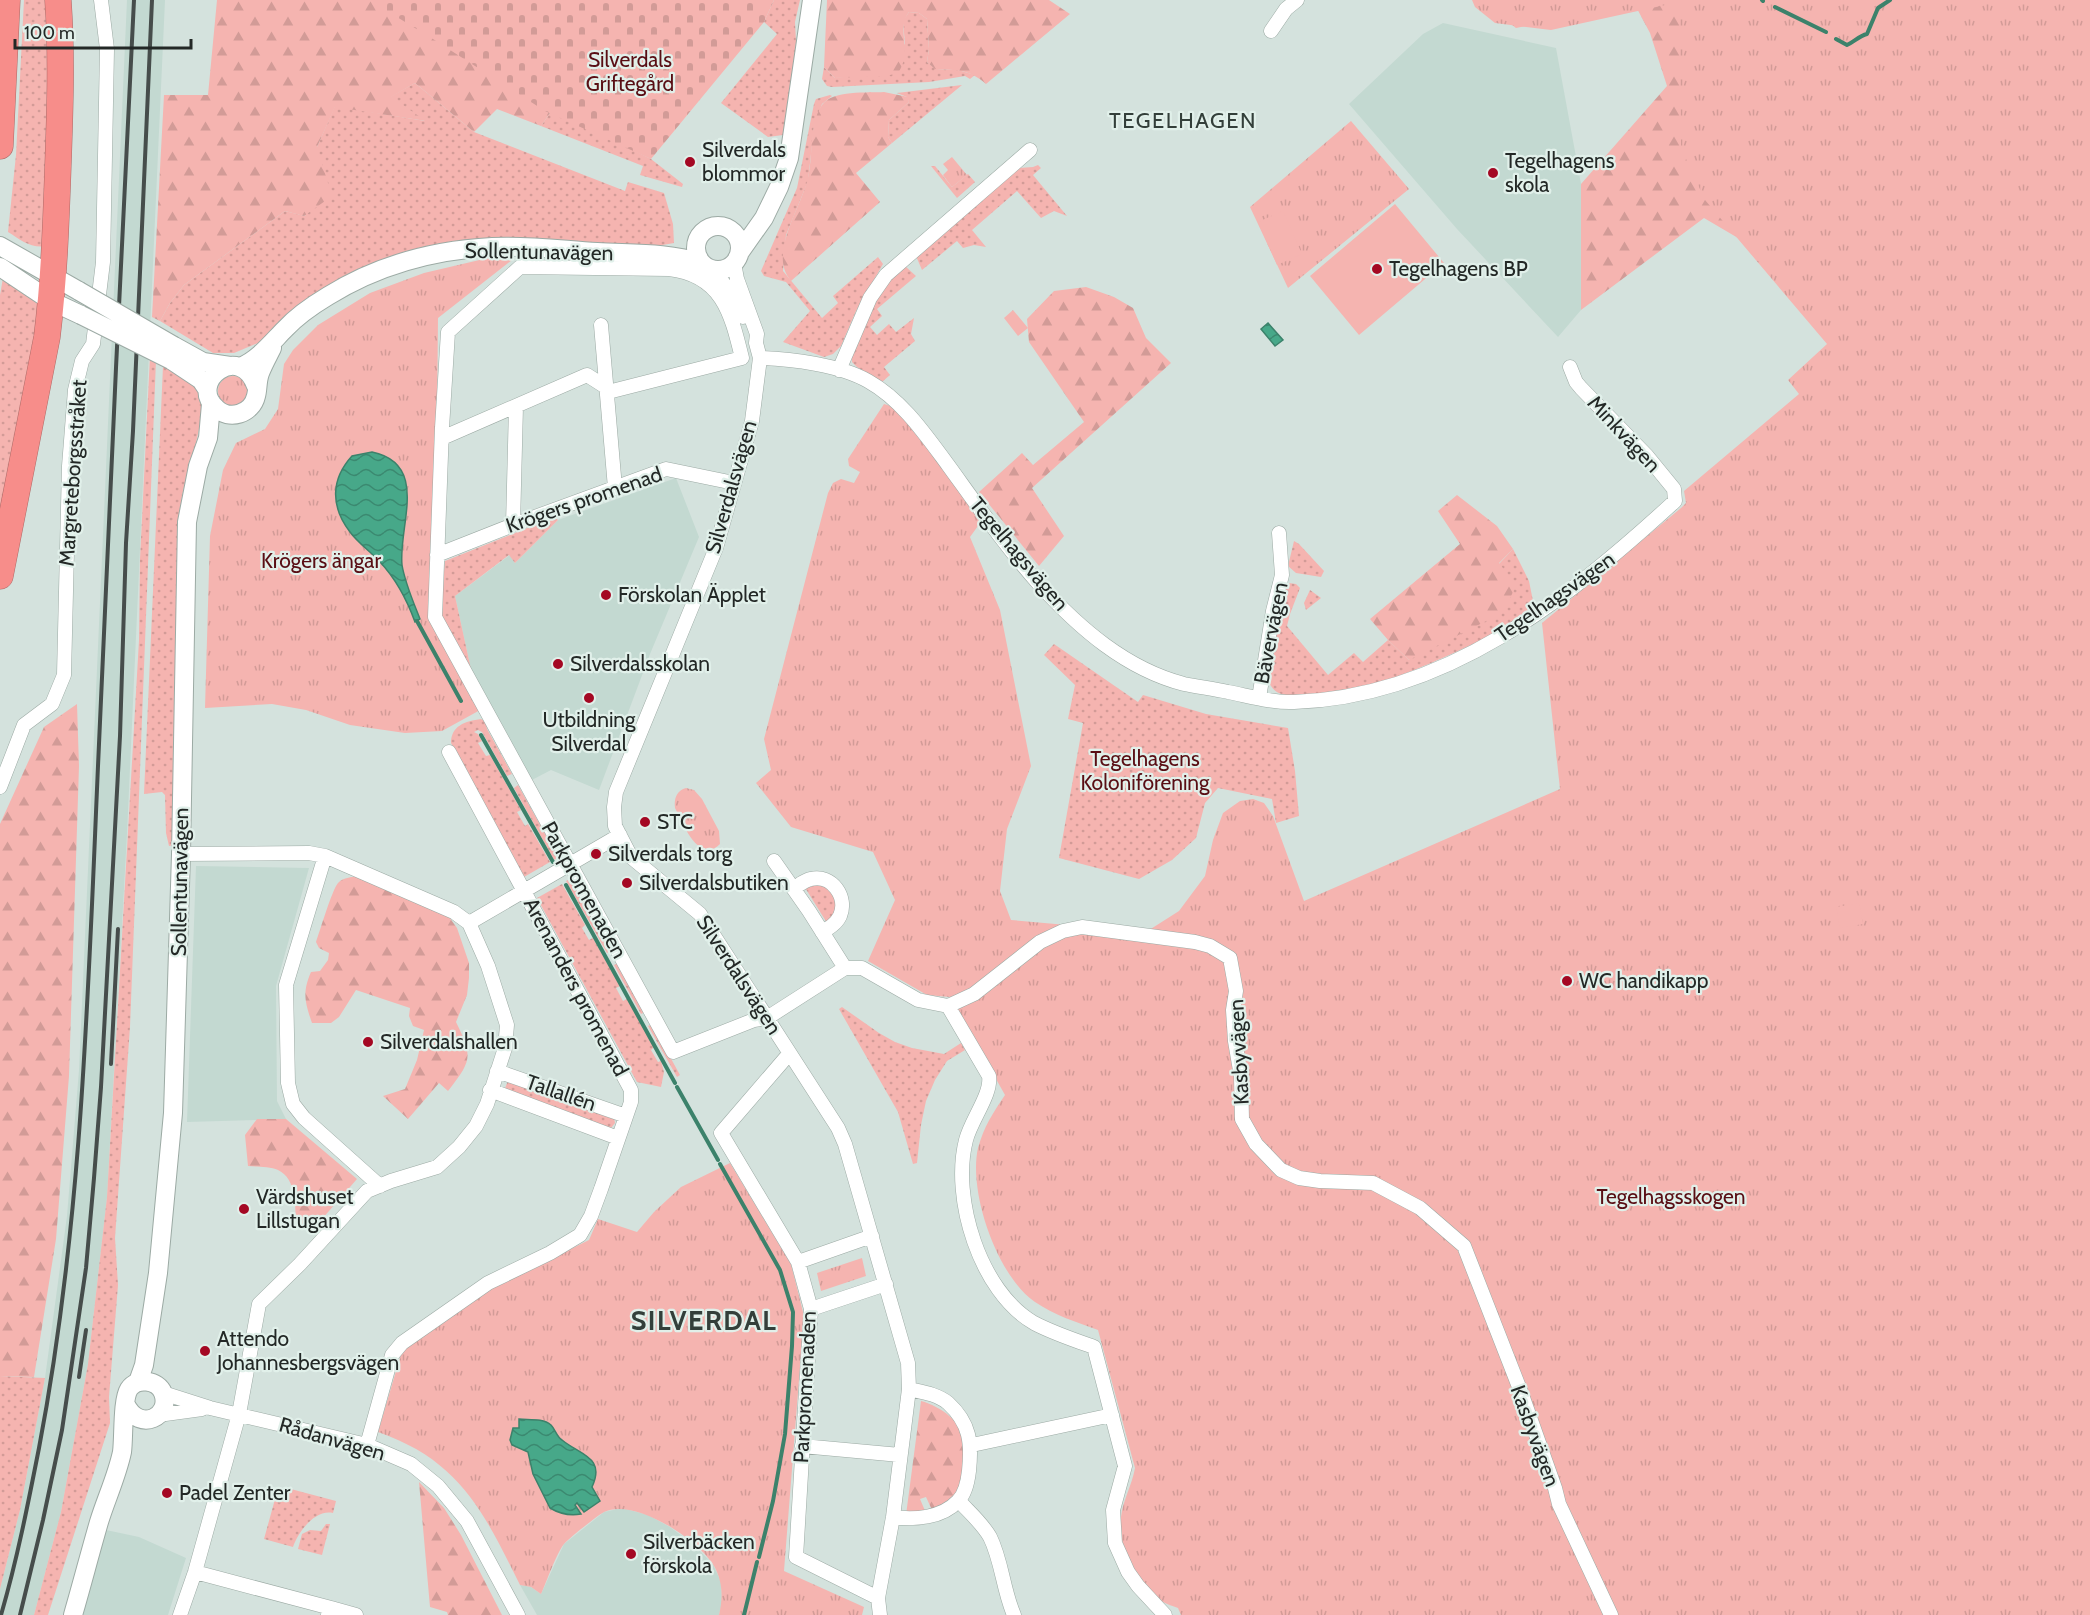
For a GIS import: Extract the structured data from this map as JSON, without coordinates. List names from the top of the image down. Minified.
{"streets":{"street":["Sollentunavägen","Minkvägen","Margreteborgsstråket","Silverdalsvägen","Krögers promenad","Tegelhagsvägen","Bävervägen","Parkpromenaden","Arenanders promenad","Kasbyvägen","Tallallén","Rådanvägen"]},"crossings":[["Sollentunavägen","Silverdalsvägen"],["Sollentunavägen","Rådanvägen"],["Minkvägen","Tegelhagsvägen"],["Silverdalsvägen","Krögers promenad"],["Silverdalsvägen","Tegelhagsvägen"],["Silverdalsvägen","Parkpromenaden"],["Krögers promenad","Parkpromenaden"],["Tegelhagsvägen","Bävervägen"],["Arenanders promenad","Tallallén"],["Arenanders promenad","Rådanvägen"]],"districts":["TEGELHAGEN","SILVERDAL"],"parks":["Silverdals Griftegård","Krögers ängar","Tegelhagens Koloniförening","Tegelhagsskogen"],"places":["Silverdals blommor","Tegelhagens skola","Tegelhagens BP","Förskolan Äpplet","Silverdalsskolan","Utbildning Silverdal","STC","Silverdals torg","Silverdalsbutiken","WC handikapp","Silverdalshallen","Värdshuset Lillstugan","Attendo Johannesbergsvägen","Padel Zenter","Silverbäcken förskola"],"scale_bar":"100 m"}
